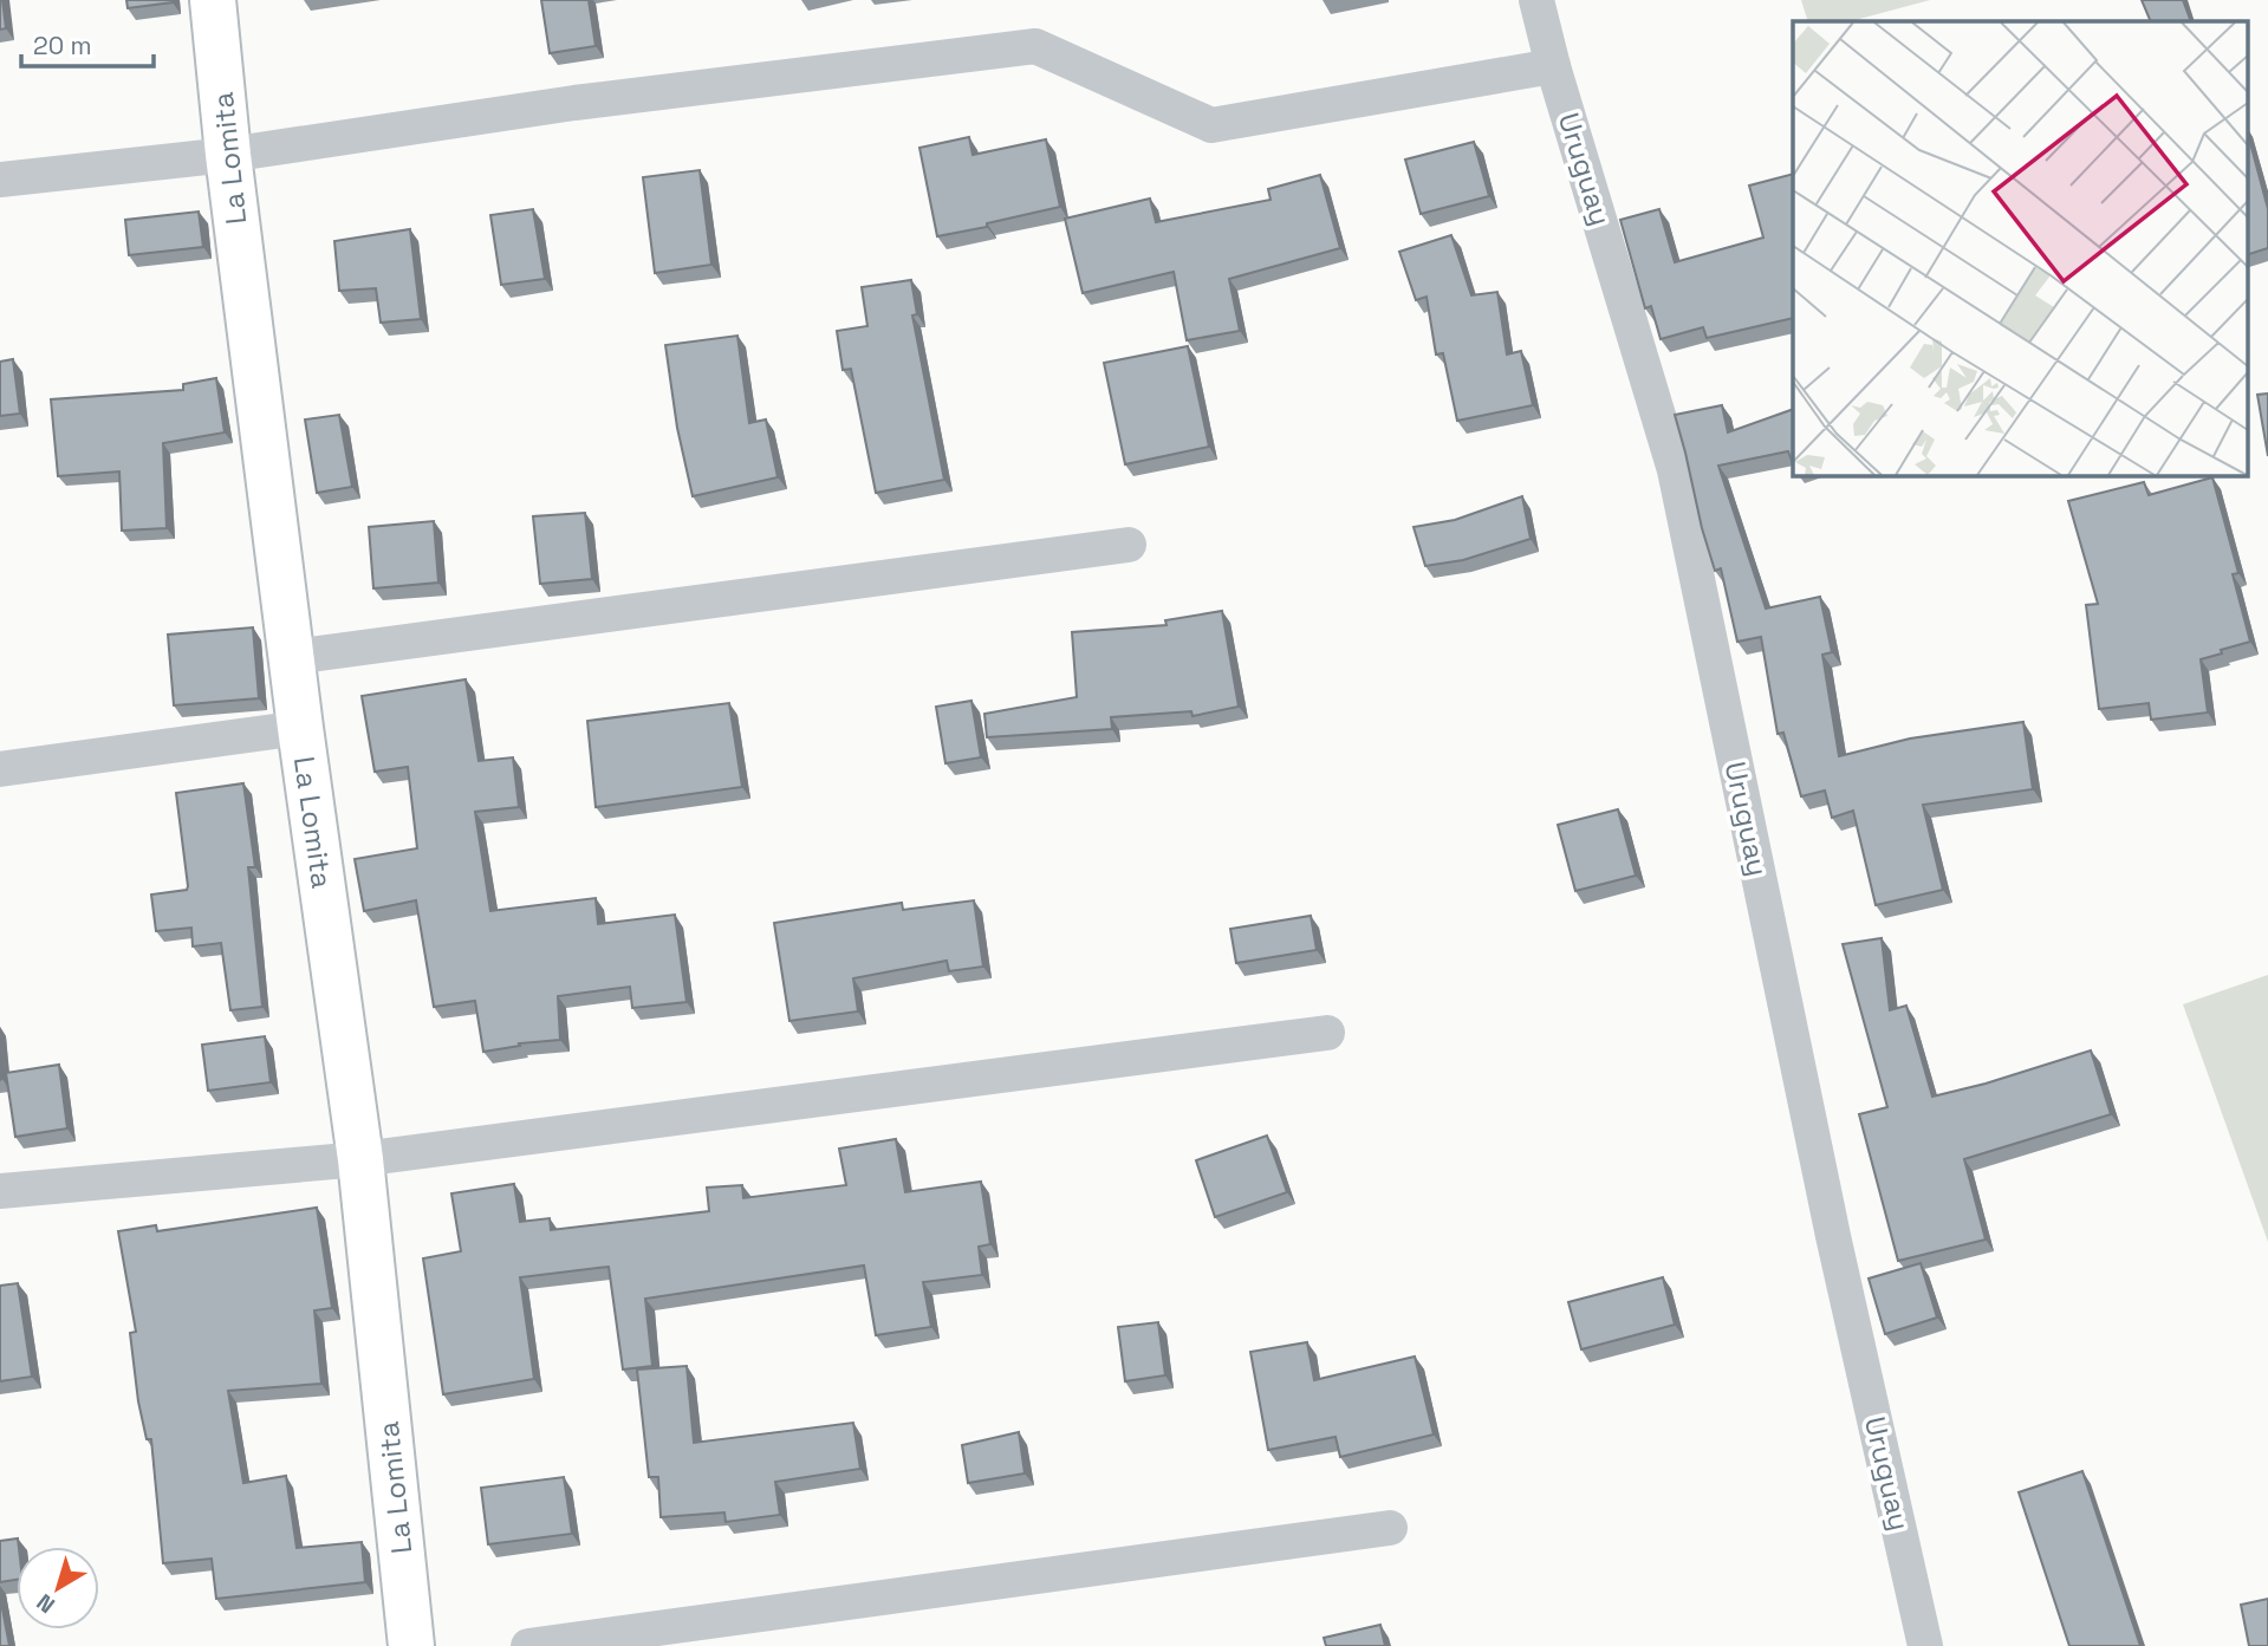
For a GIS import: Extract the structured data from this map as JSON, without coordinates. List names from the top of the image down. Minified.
{"streets":{"street":["La Lomita","Uruguay"]},"scale_bar":"20 m","north":"bottom left"}
